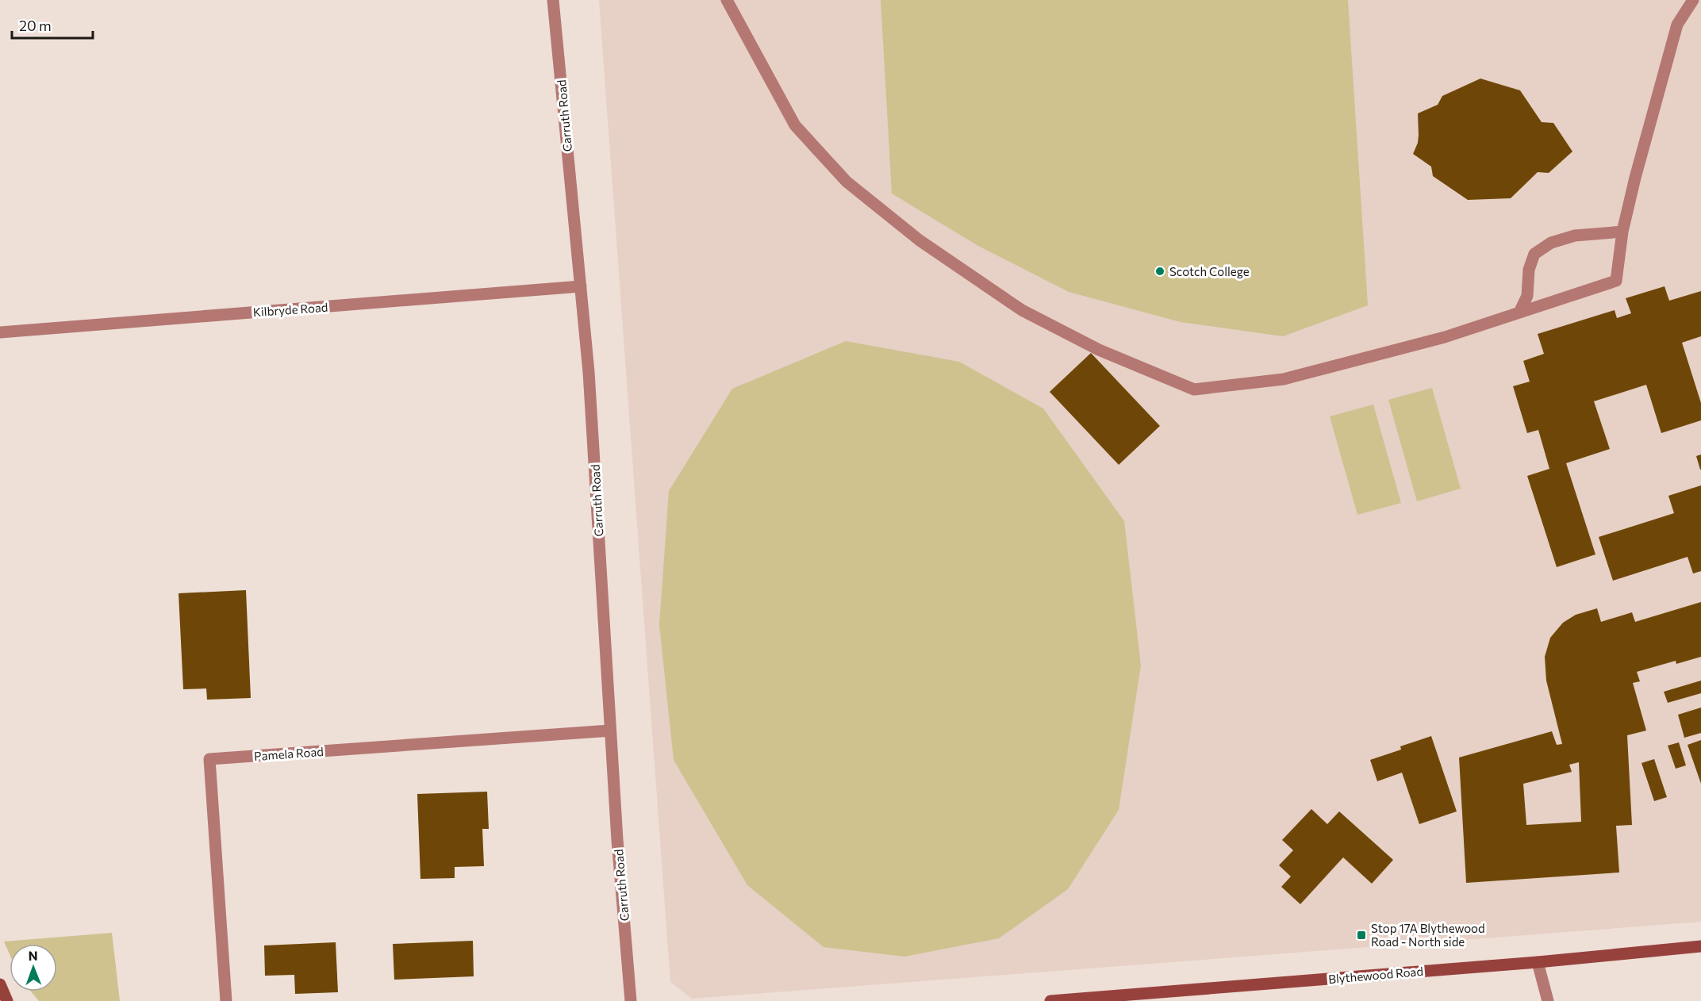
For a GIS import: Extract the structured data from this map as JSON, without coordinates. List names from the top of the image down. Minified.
{"streets":{"main road":["Blythewood Road"],"street":["Carruth Road","Kilbryde Road","Pamela Road"]},"crossings":[["Carruth Road","Kilbryde Road"],["Carruth Road","Pamela Road"]],"places":{"other":["Scotch College"],"transit":["Stop 17A Blythewood Road - North side"]},"scale_bar":"20 m","north":"top"}
